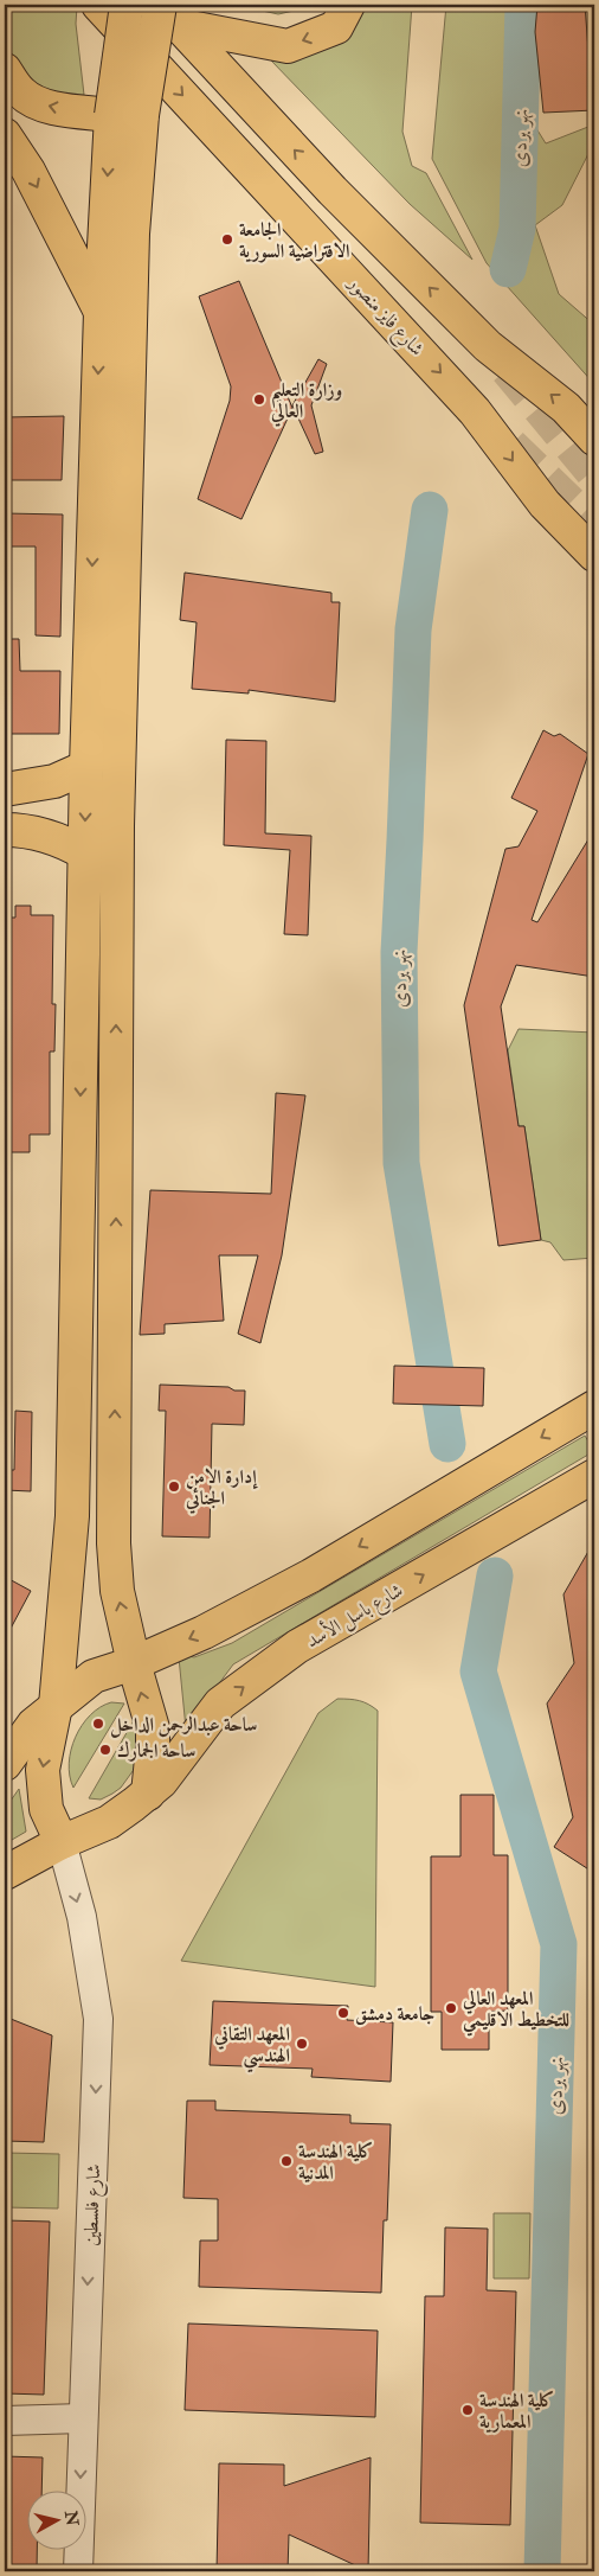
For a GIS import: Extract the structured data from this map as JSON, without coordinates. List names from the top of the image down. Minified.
{"streets":{"main road":["شارع فايز منصور","شارع باسل الأسد"],"street":["شارع فلسطين"]},"crossings":[["شارع باسل الأسد","شارع فلسطين"]],"one_way":["شارع فلسطين"],"water":["نهر بردى"],"places":["الجامعة الافتراضية السورية","وزارة التعليم العالي","إدارة الامن الجنائي","ساحة عبدالرحمن الداخل","ساحة الجمارك","المعهد العالي للتخطيط الاقليمي","جامعة دمشق","المعهد التقاني الهندسي","كلية الهندسة المدنية","كلية الهندسة المعمارية"],"north":"right"}
